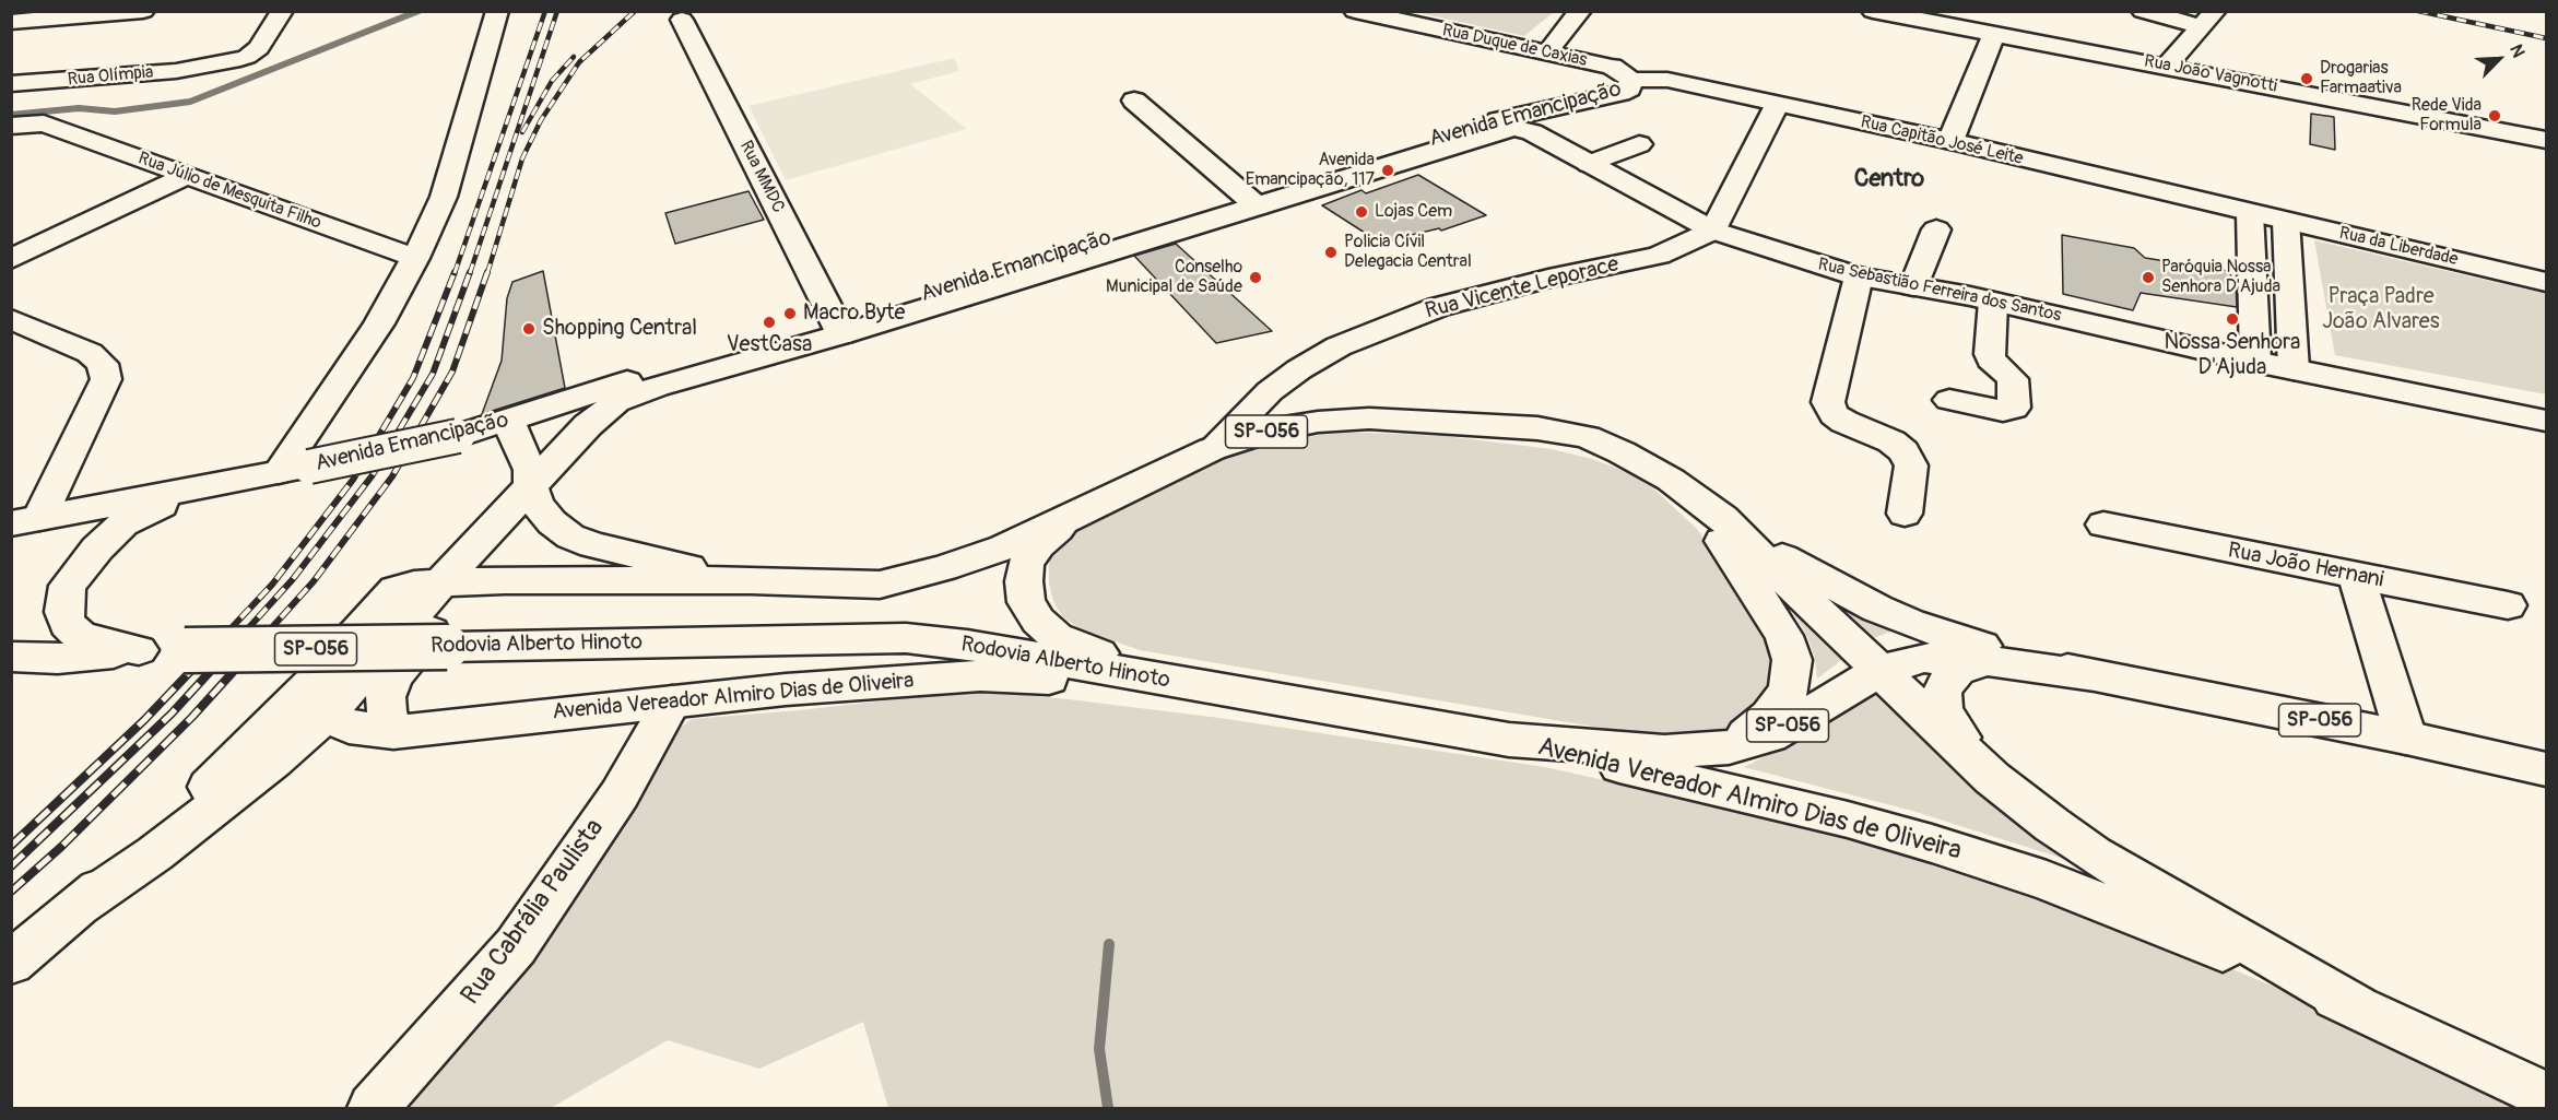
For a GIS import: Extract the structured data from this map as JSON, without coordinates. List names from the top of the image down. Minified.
{"streets":{"main road":["Rua Duque de Caxias","Rua João Vagnotti","Rua Olímpia","Avenida Emancipação","Rua Capitão José Leite","Rua MMDC","Rua Júlio de Mesquita Filho","Rua da Liberdade","Rua Vicente Leporace","Rua Sebastião Ferreira dos Santos","SP-056","Rua João Hernani","Rodovia Alberto Hinoto","Avenida Vereador Almiro Dias de Oliveira","Rua Cabrália Paulista"]},"crossings":[["Rua Duque de Caxias","Avenida Emancipação"],["Rua Duque de Caxias","Rua Capitão José Leite"],["Avenida Emancipação","Rua Capitão José Leite"],["Avenida Emancipação","Rua MMDC"],["Avenida Emancipação","Rua Sebastião Ferreira dos Santos"],["Avenida Emancipação","Avenida Vereador Almiro Dias de Oliveira"],["Rua Capitão José Leite","Rua da Liberdade"],["Rua Vicente Leporace","Rua Sebastião Ferreira dos Santos"],["Rua Vicente Leporace","SP-056"],["SP-056","Rodovia Alberto Hinoto"],["SP-056","Avenida Vereador Almiro Dias de Oliveira"],["Rodovia Alberto Hinoto","Avenida Vereador Almiro Dias de Oliveira"],["Avenida Vereador Almiro Dias de Oliveira","Rua Cabrália Paulista"]],"districts":["Centro"],"parks":["Praça Padre João Alvares"],"places":["Drogarias Farmaativa","Rede Vida Formula","Avenida Emancipação, 117","Lojas Cem","Policia Cívil Delegacia Central","Conselho Municipal de Saúde","Paróquia Nossa Senhora D'Ajuda","Macro Byte","Nossa Senhora D'Ajuda","VestCasa","Shopping Central"],"north":"top right"}
